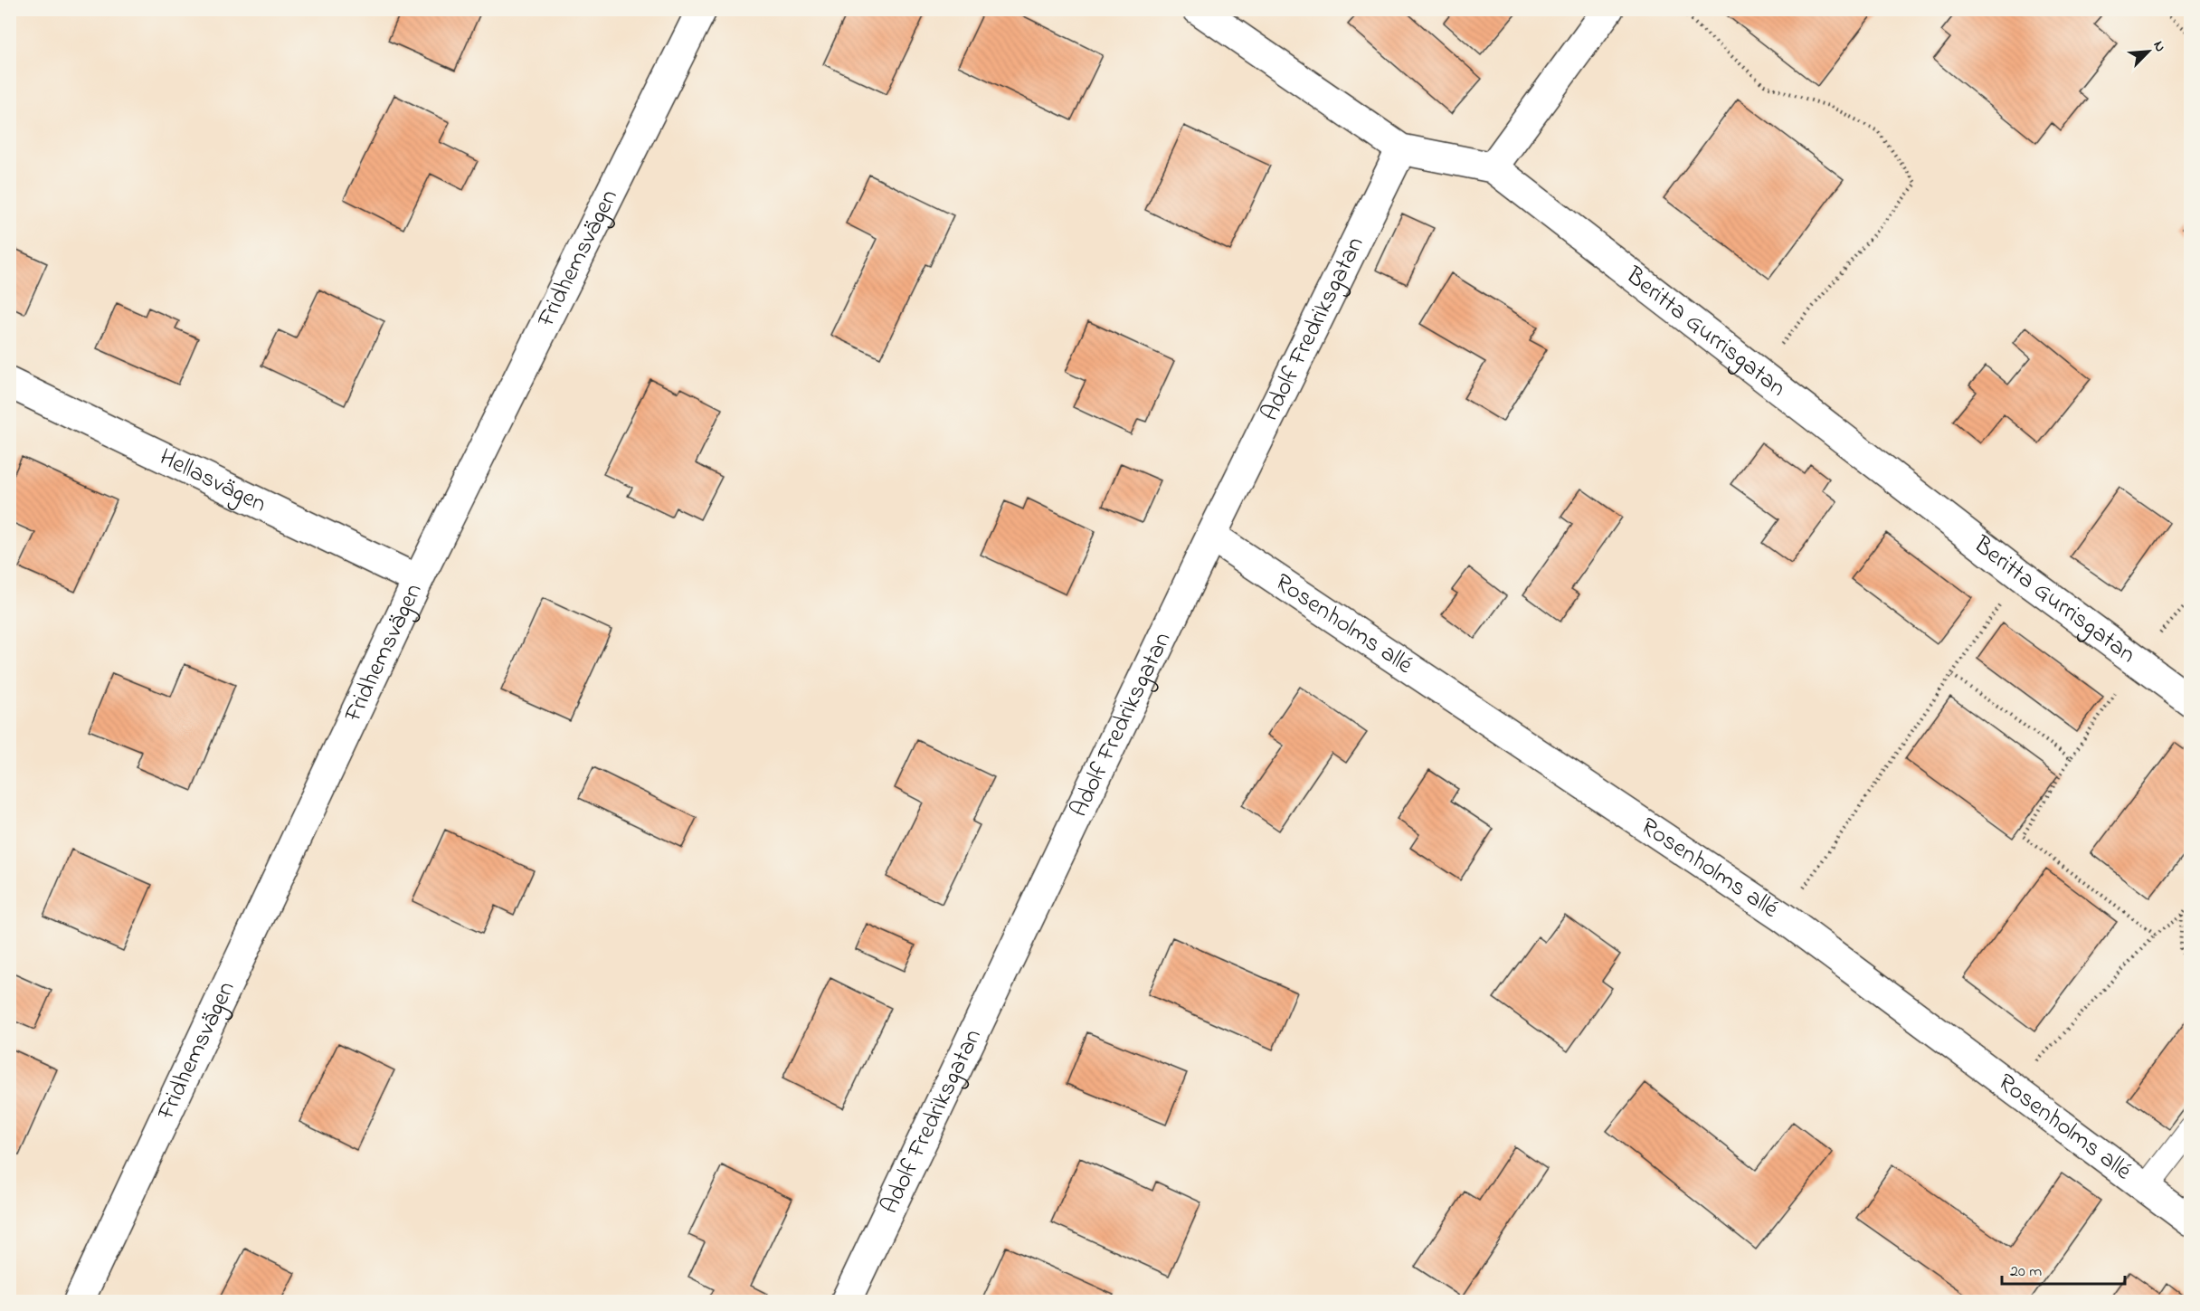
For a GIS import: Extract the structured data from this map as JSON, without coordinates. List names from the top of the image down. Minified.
{"streets":{"street":["Fridhemsvägen","Adolf Fredriksgatan","Beritta Gurrisgatan","Hellasvägen","Rosenholms allé"]},"crossings":[["Fridhemsvägen","Hellasvägen"],["Adolf Fredriksgatan","Beritta Gurrisgatan"],["Adolf Fredriksgatan","Rosenholms allé"]],"scale_bar":"20 m","north":"top right"}
